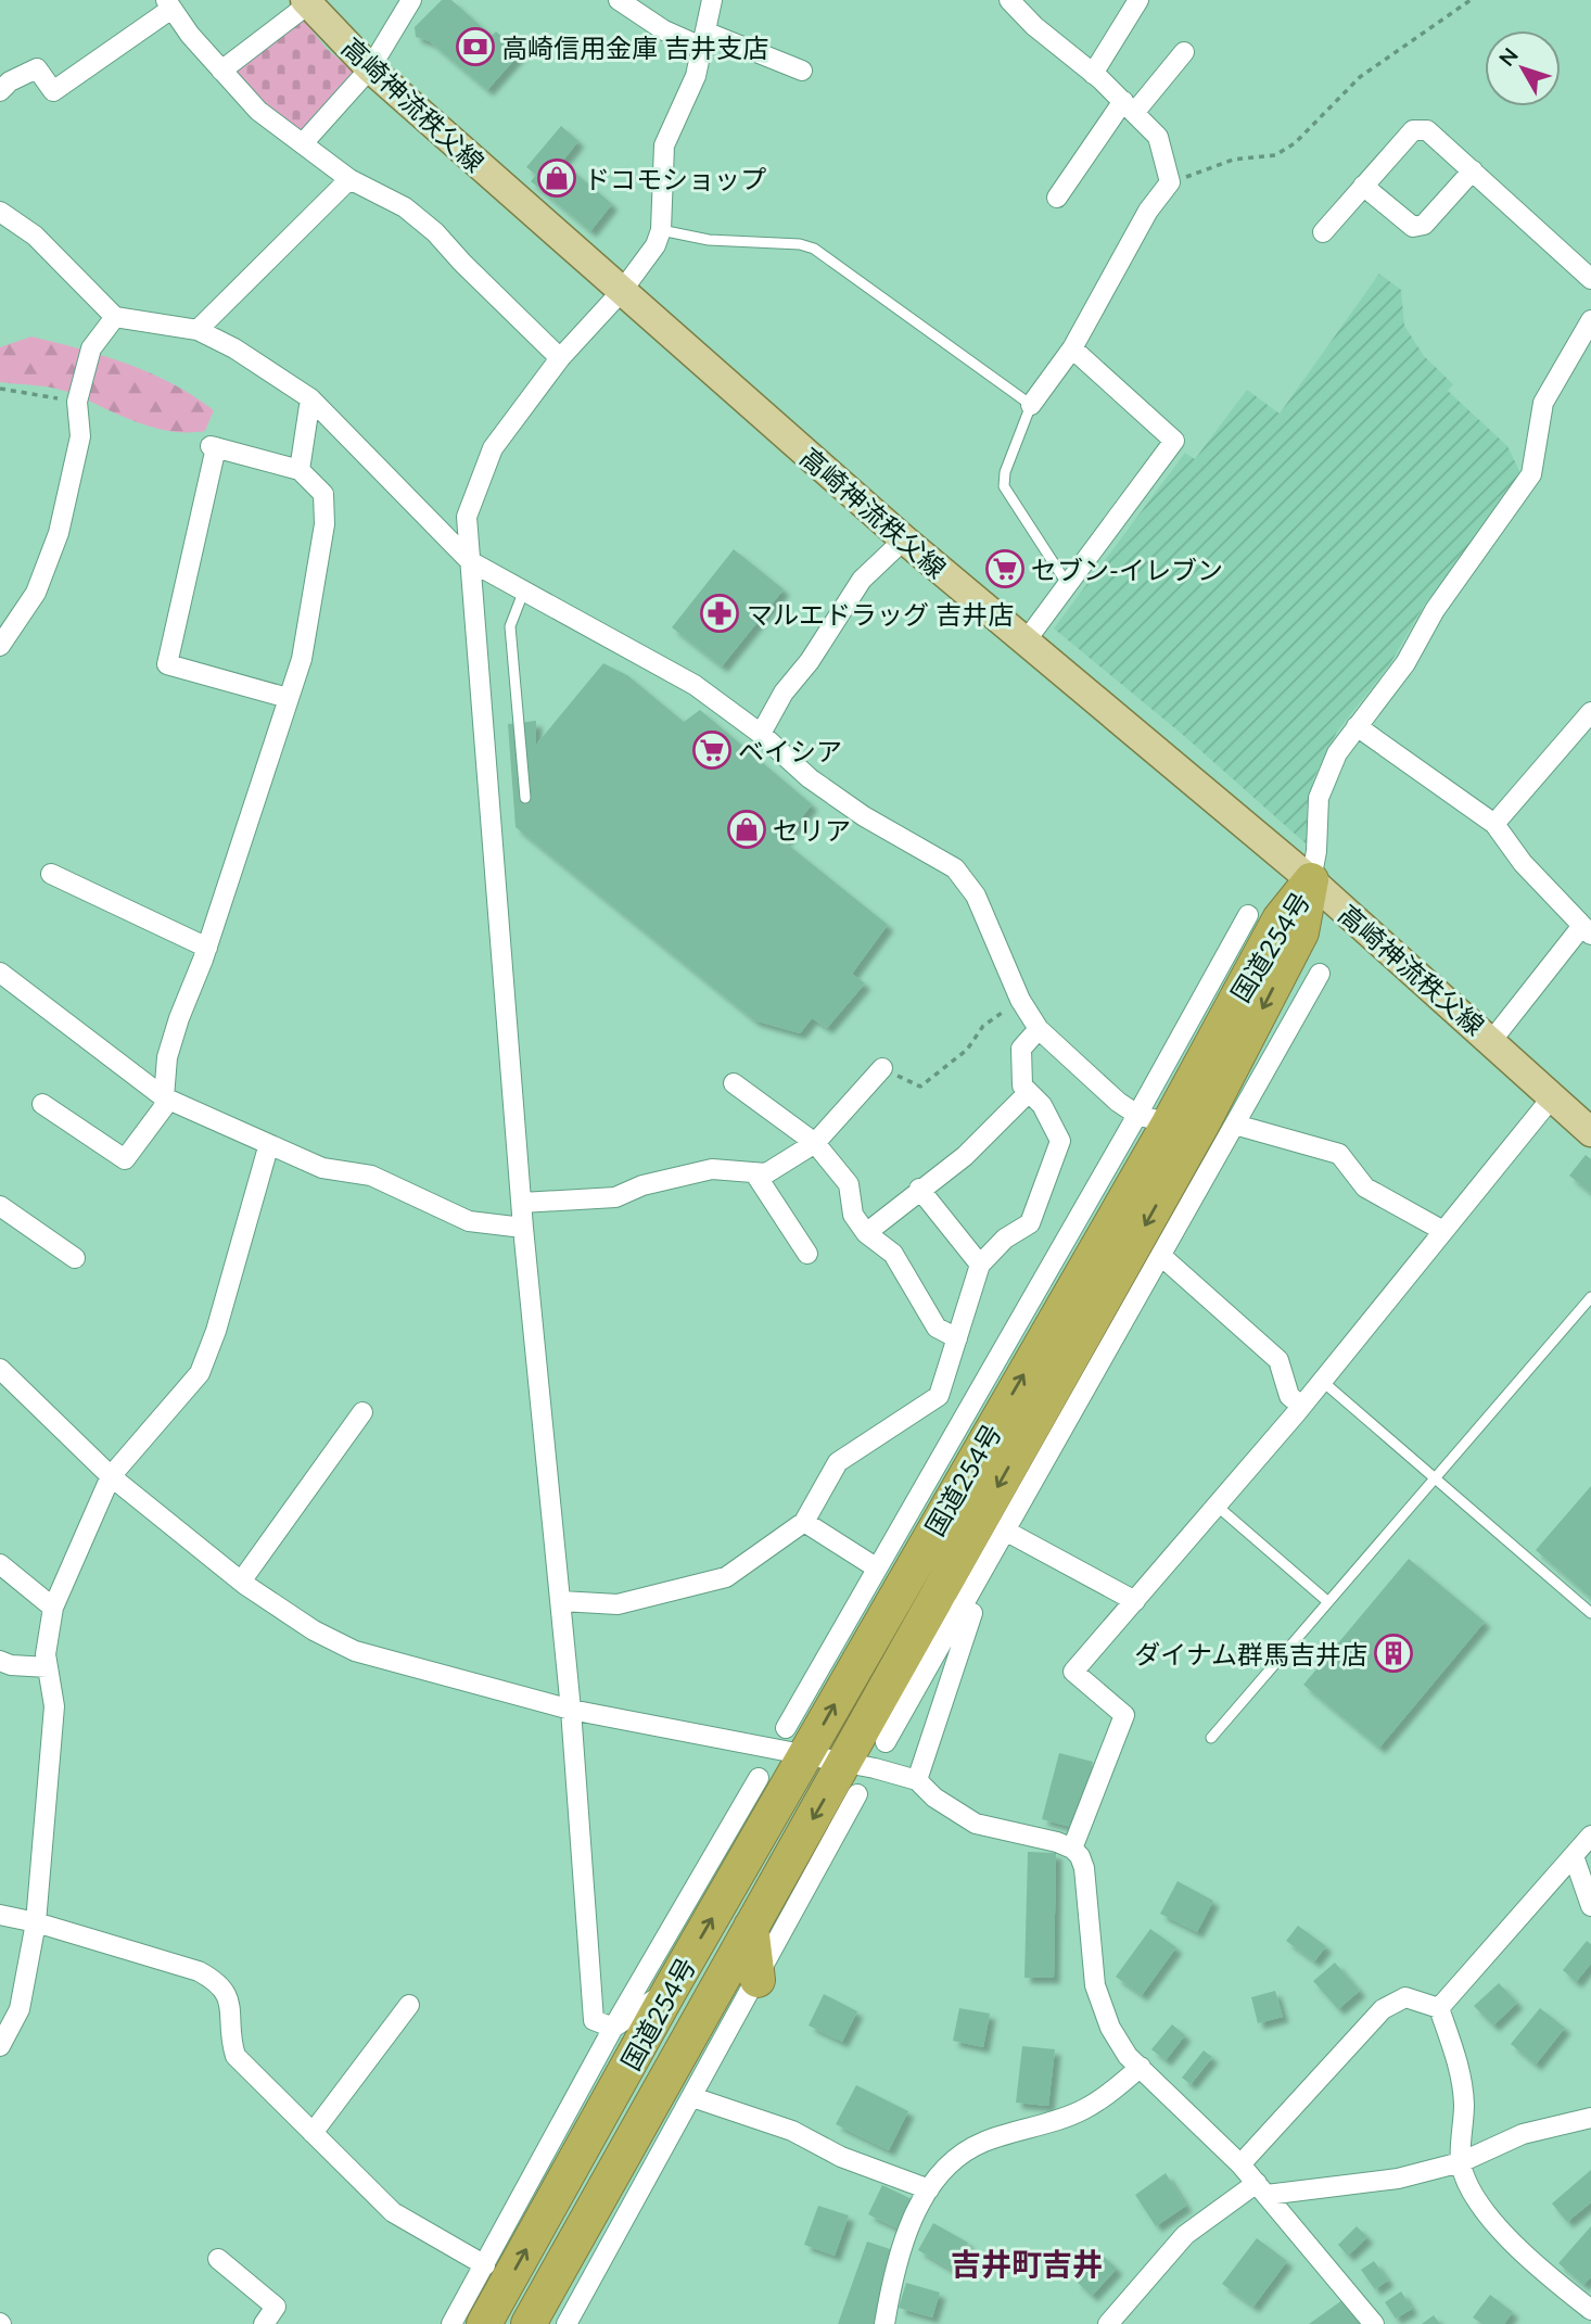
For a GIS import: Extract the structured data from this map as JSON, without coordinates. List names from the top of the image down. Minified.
{"streets":{"highway":["国道254号"],"main road":["高崎神流秩父線"]},"crossings":[["高崎神流秩父線","国道254号"]],"districts":["吉井町吉井"],"places":{"bank":["高崎信用金庫 吉井支店"],"shop":["ドコモショップ","セリア"],"supermarket":["セブン-イレブン","ベイシア"],"pharmacy":["マルエドラッグ 吉井店"],"building":["ダイナム群馬吉井店"]},"north":"top left"}
